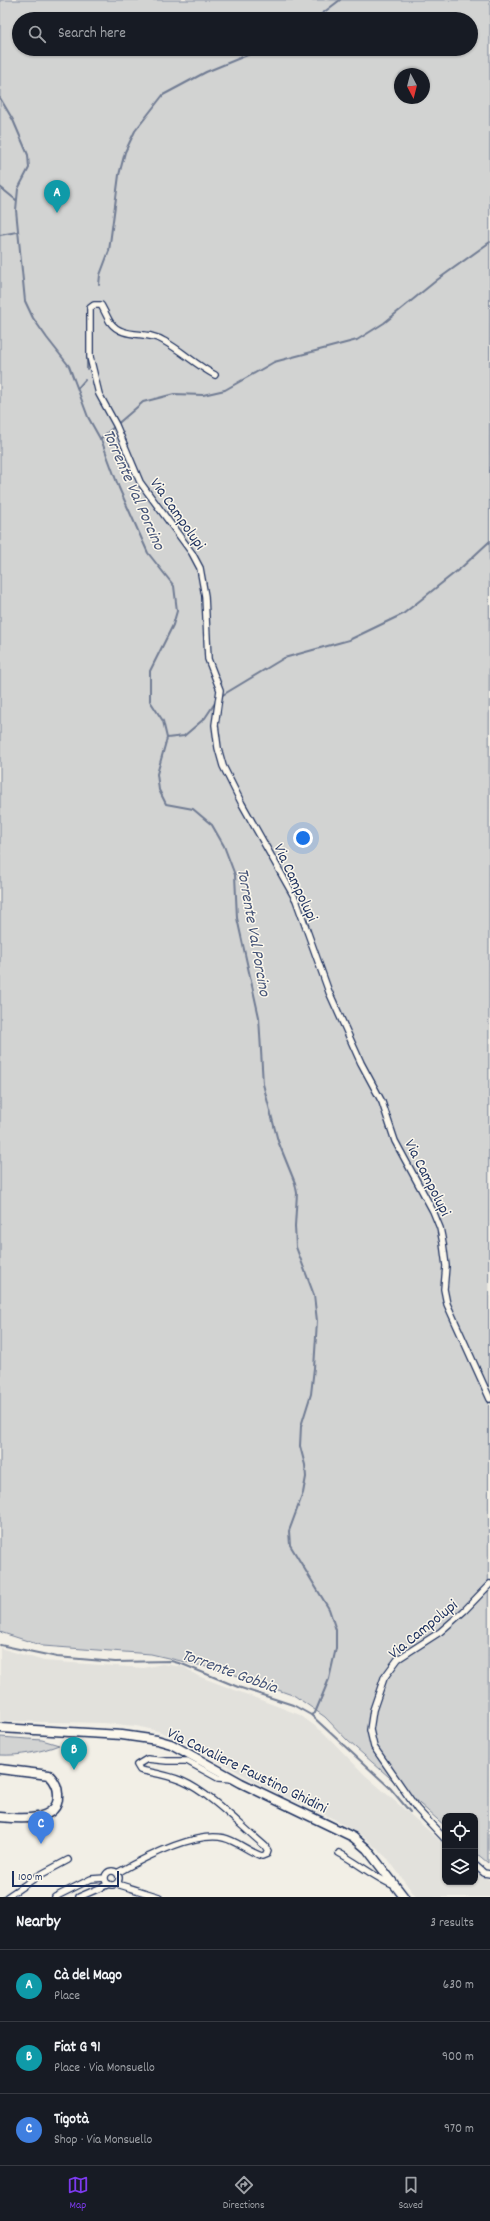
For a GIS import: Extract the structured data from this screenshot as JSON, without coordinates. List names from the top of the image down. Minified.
{"streets":{"main road":["Via Cavaliere Faustino Ghidini"],"street":["Via Campolupi"]},"water":["Torrente Val Porcino","Torrente Gobbia"],"scale_bar":"100 m","north":"bottom","page":{"search":"Search here","pins":["A","B","C"],"scale":"100 m","heading":["Nearby","3 results"],"list":[{"mark":"A","name":"Cà del Mago","note":"Place","value":"630 m"},{"mark":"B","name":"Fiat G 91","note":"Place · Via Monsuello","value":"900 m"},{"mark":"C","name":"Tigotà","note":"Shop · Via Monsuello","value":"970 m"}],"nav":["Map","Directions","Saved"]}}
